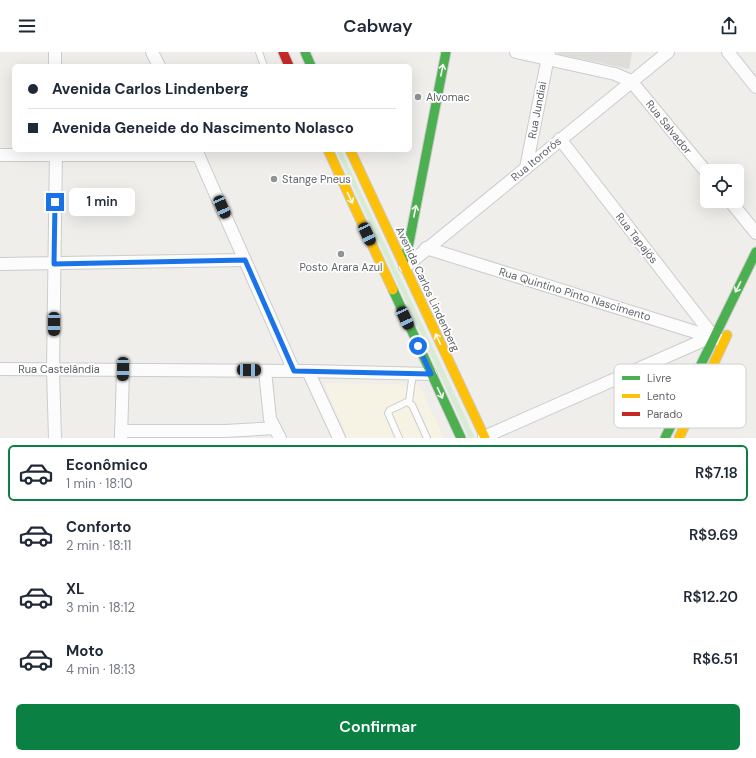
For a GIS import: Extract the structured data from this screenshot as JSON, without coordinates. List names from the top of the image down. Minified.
{"streets":{"main road":["Avenida Carlos Lindenberg"],"street":["Rua Jundiai","Rua Salvador","Rua Itororós","Rua Tapajós","Rua Quintino Pinto Nascimento","Rua Castelândia"]},"crossings":[["Rua Jundiai","Rua Itororós"],["Rua Salvador","Rua Itororós"],["Rua Itororós","Rua Tapajós"],["Rua Itororós","Avenida Carlos Lindenberg"],["Rua Itororós","Rua Quintino Pinto Nascimento"],["Rua Tapajós","Rua Quintino Pinto Nascimento"]],"places":["Alvomac","Stange Pneus","Posto Arara Azul"],"legend":["Livre","Lento","Parado"],"page":{"header":"Cabway","banner":["Avenida Carlos Lindenberg","Avenida Geneide do Nascimento Nolasco"],"bubble":"1 min","list":[{"name":"Econômico","note":"1 min · 18:10","value":"R$7.18"},{"name":"Conforto","note":"2 min · 18:11","value":"R$9.69"},{"name":"XL","note":"3 min · 18:12","value":"R$12.20"},{"name":"Moto","note":"4 min · 18:13","value":"R$6.51"}],"buttons":"Confirmar"}}
